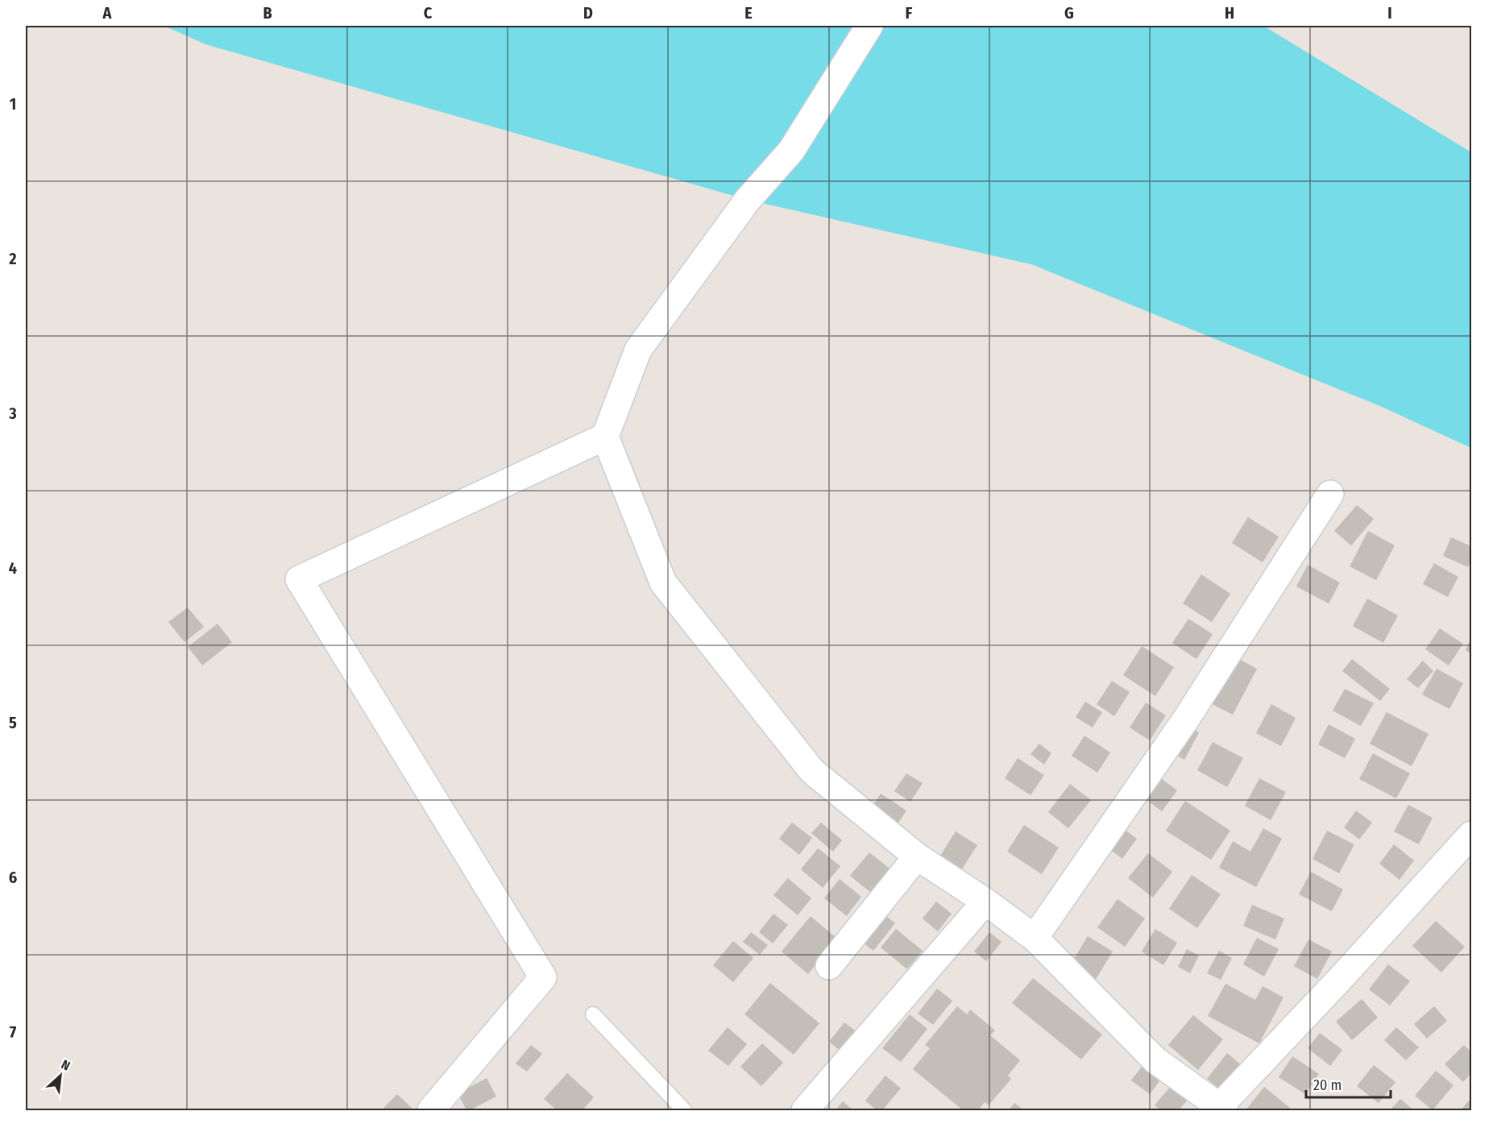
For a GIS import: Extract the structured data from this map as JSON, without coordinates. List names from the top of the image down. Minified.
{"scale_bar":"20 m","north":"top right","grid":{"columns":["A","B","C","D","E","F","G","H","I"],"rows":["1","2","3","4","5","6","7"]}}
